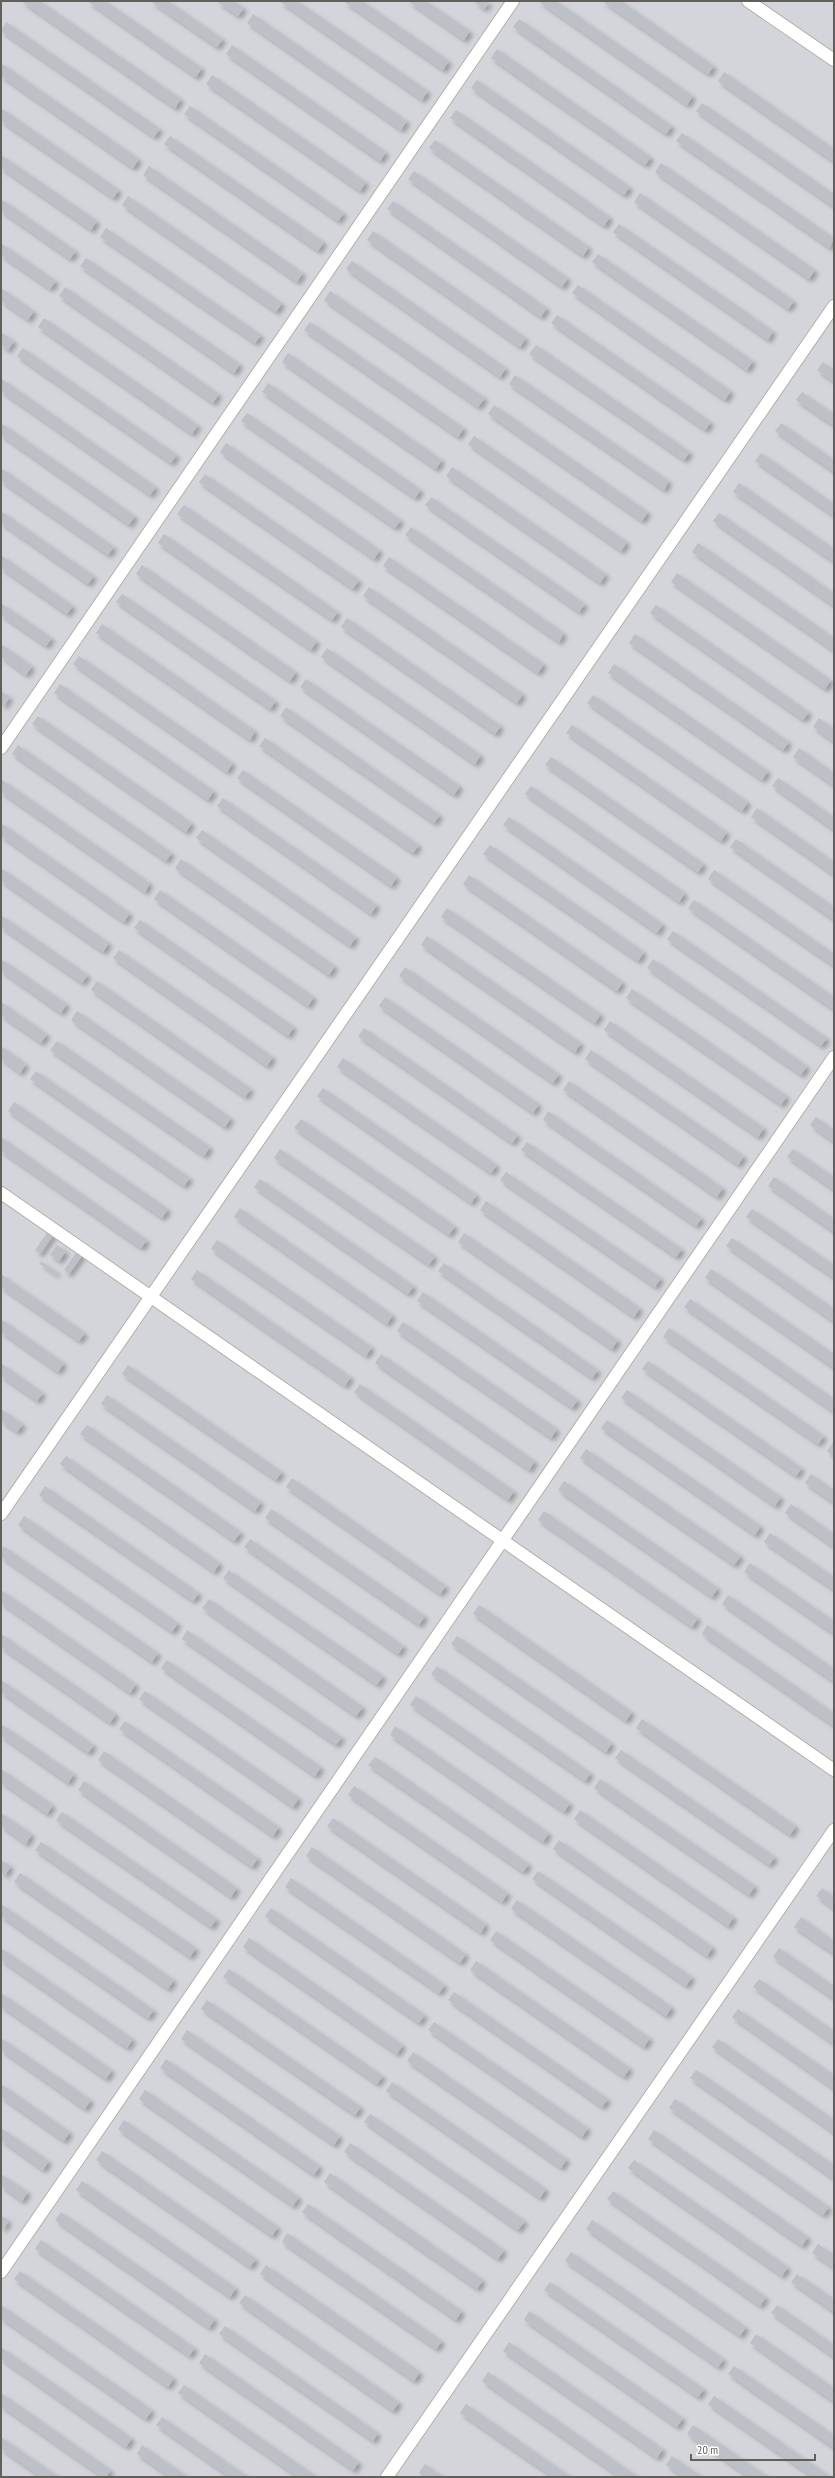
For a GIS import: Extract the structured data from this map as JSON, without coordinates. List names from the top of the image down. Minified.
{"scale_bar":"20 m"}
